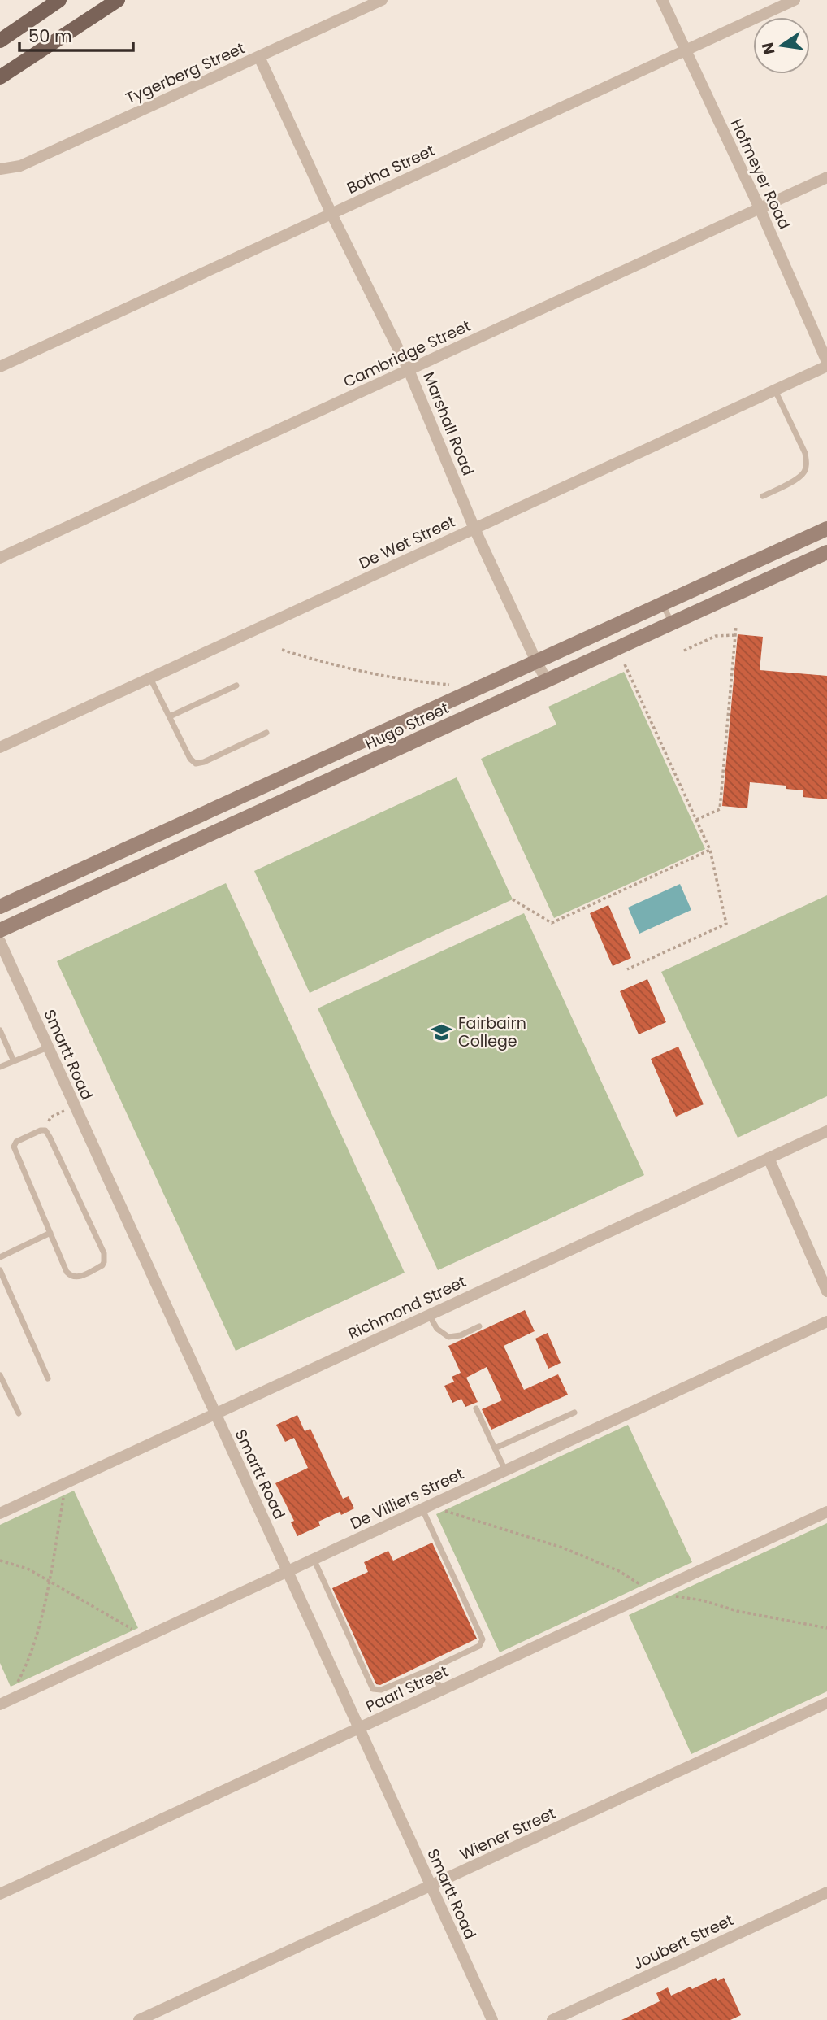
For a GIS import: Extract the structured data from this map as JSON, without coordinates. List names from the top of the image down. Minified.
{"streets":{"street":["Tygerberg Street","Botha Street","Hofmeyer Road","Cambridge Street","Marshall Road","De Wet Street","Hugo Street","Smartt Road","Richmond Street","De Villiers Street","Paarl Street","Wiener Street","Joubert Street"]},"crossings":[["Tygerberg Street","Marshall Road"],["Botha Street","Hofmeyer Road"],["Botha Street","Marshall Road"],["Hofmeyer Road","Cambridge Street"],["Hofmeyer Road","De Wet Street"],["Cambridge Street","Marshall Road"],["Marshall Road","De Wet Street"],["Marshall Road","Hugo Street"],["Smartt Road","Richmond Street"],["Smartt Road","De Villiers Street"],["Smartt Road","Paarl Street"],["Smartt Road","Wiener Street"]],"places":{"school or university":["Fairbairn College"]},"scale_bar":"50 m","north":"left"}
